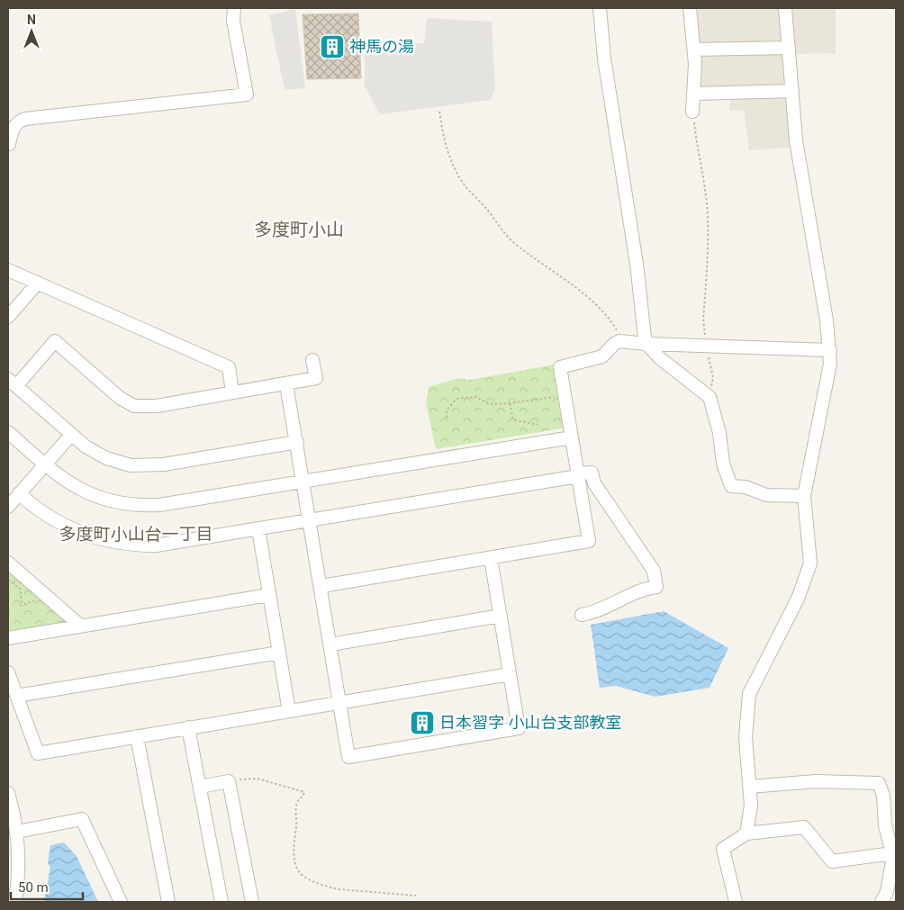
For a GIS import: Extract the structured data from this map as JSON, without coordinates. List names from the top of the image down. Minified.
{"districts":["多度町小山","多度町小山台一丁目"],"places":{"building":["神馬の湯","日本習字 小山台支部教室"]},"scale_bar":"50 m","north":"top"}
